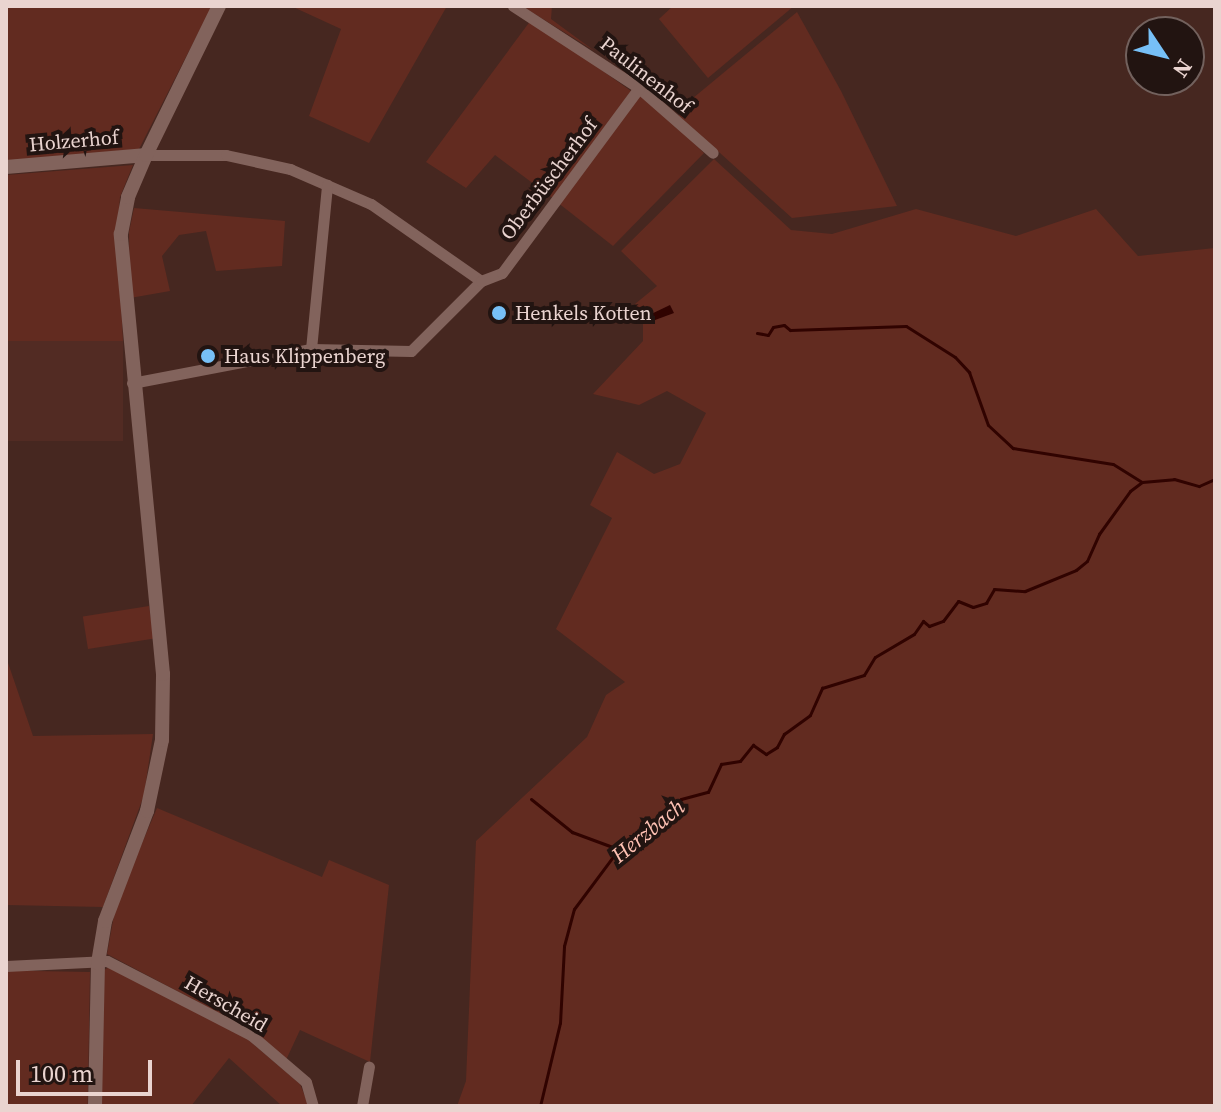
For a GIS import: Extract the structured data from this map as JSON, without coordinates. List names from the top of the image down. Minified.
{"streets":{"street":["Paulinenhof","Holzerhof","Oberbüscherhof","Herscheid"]},"crossings":[["Paulinenhof","Oberbüscherhof"]],"water":["Herzbach"],"places":["Henkels Kotten","Haus Klippenberg"],"scale_bar":"100 m","north":"bottom right"}
